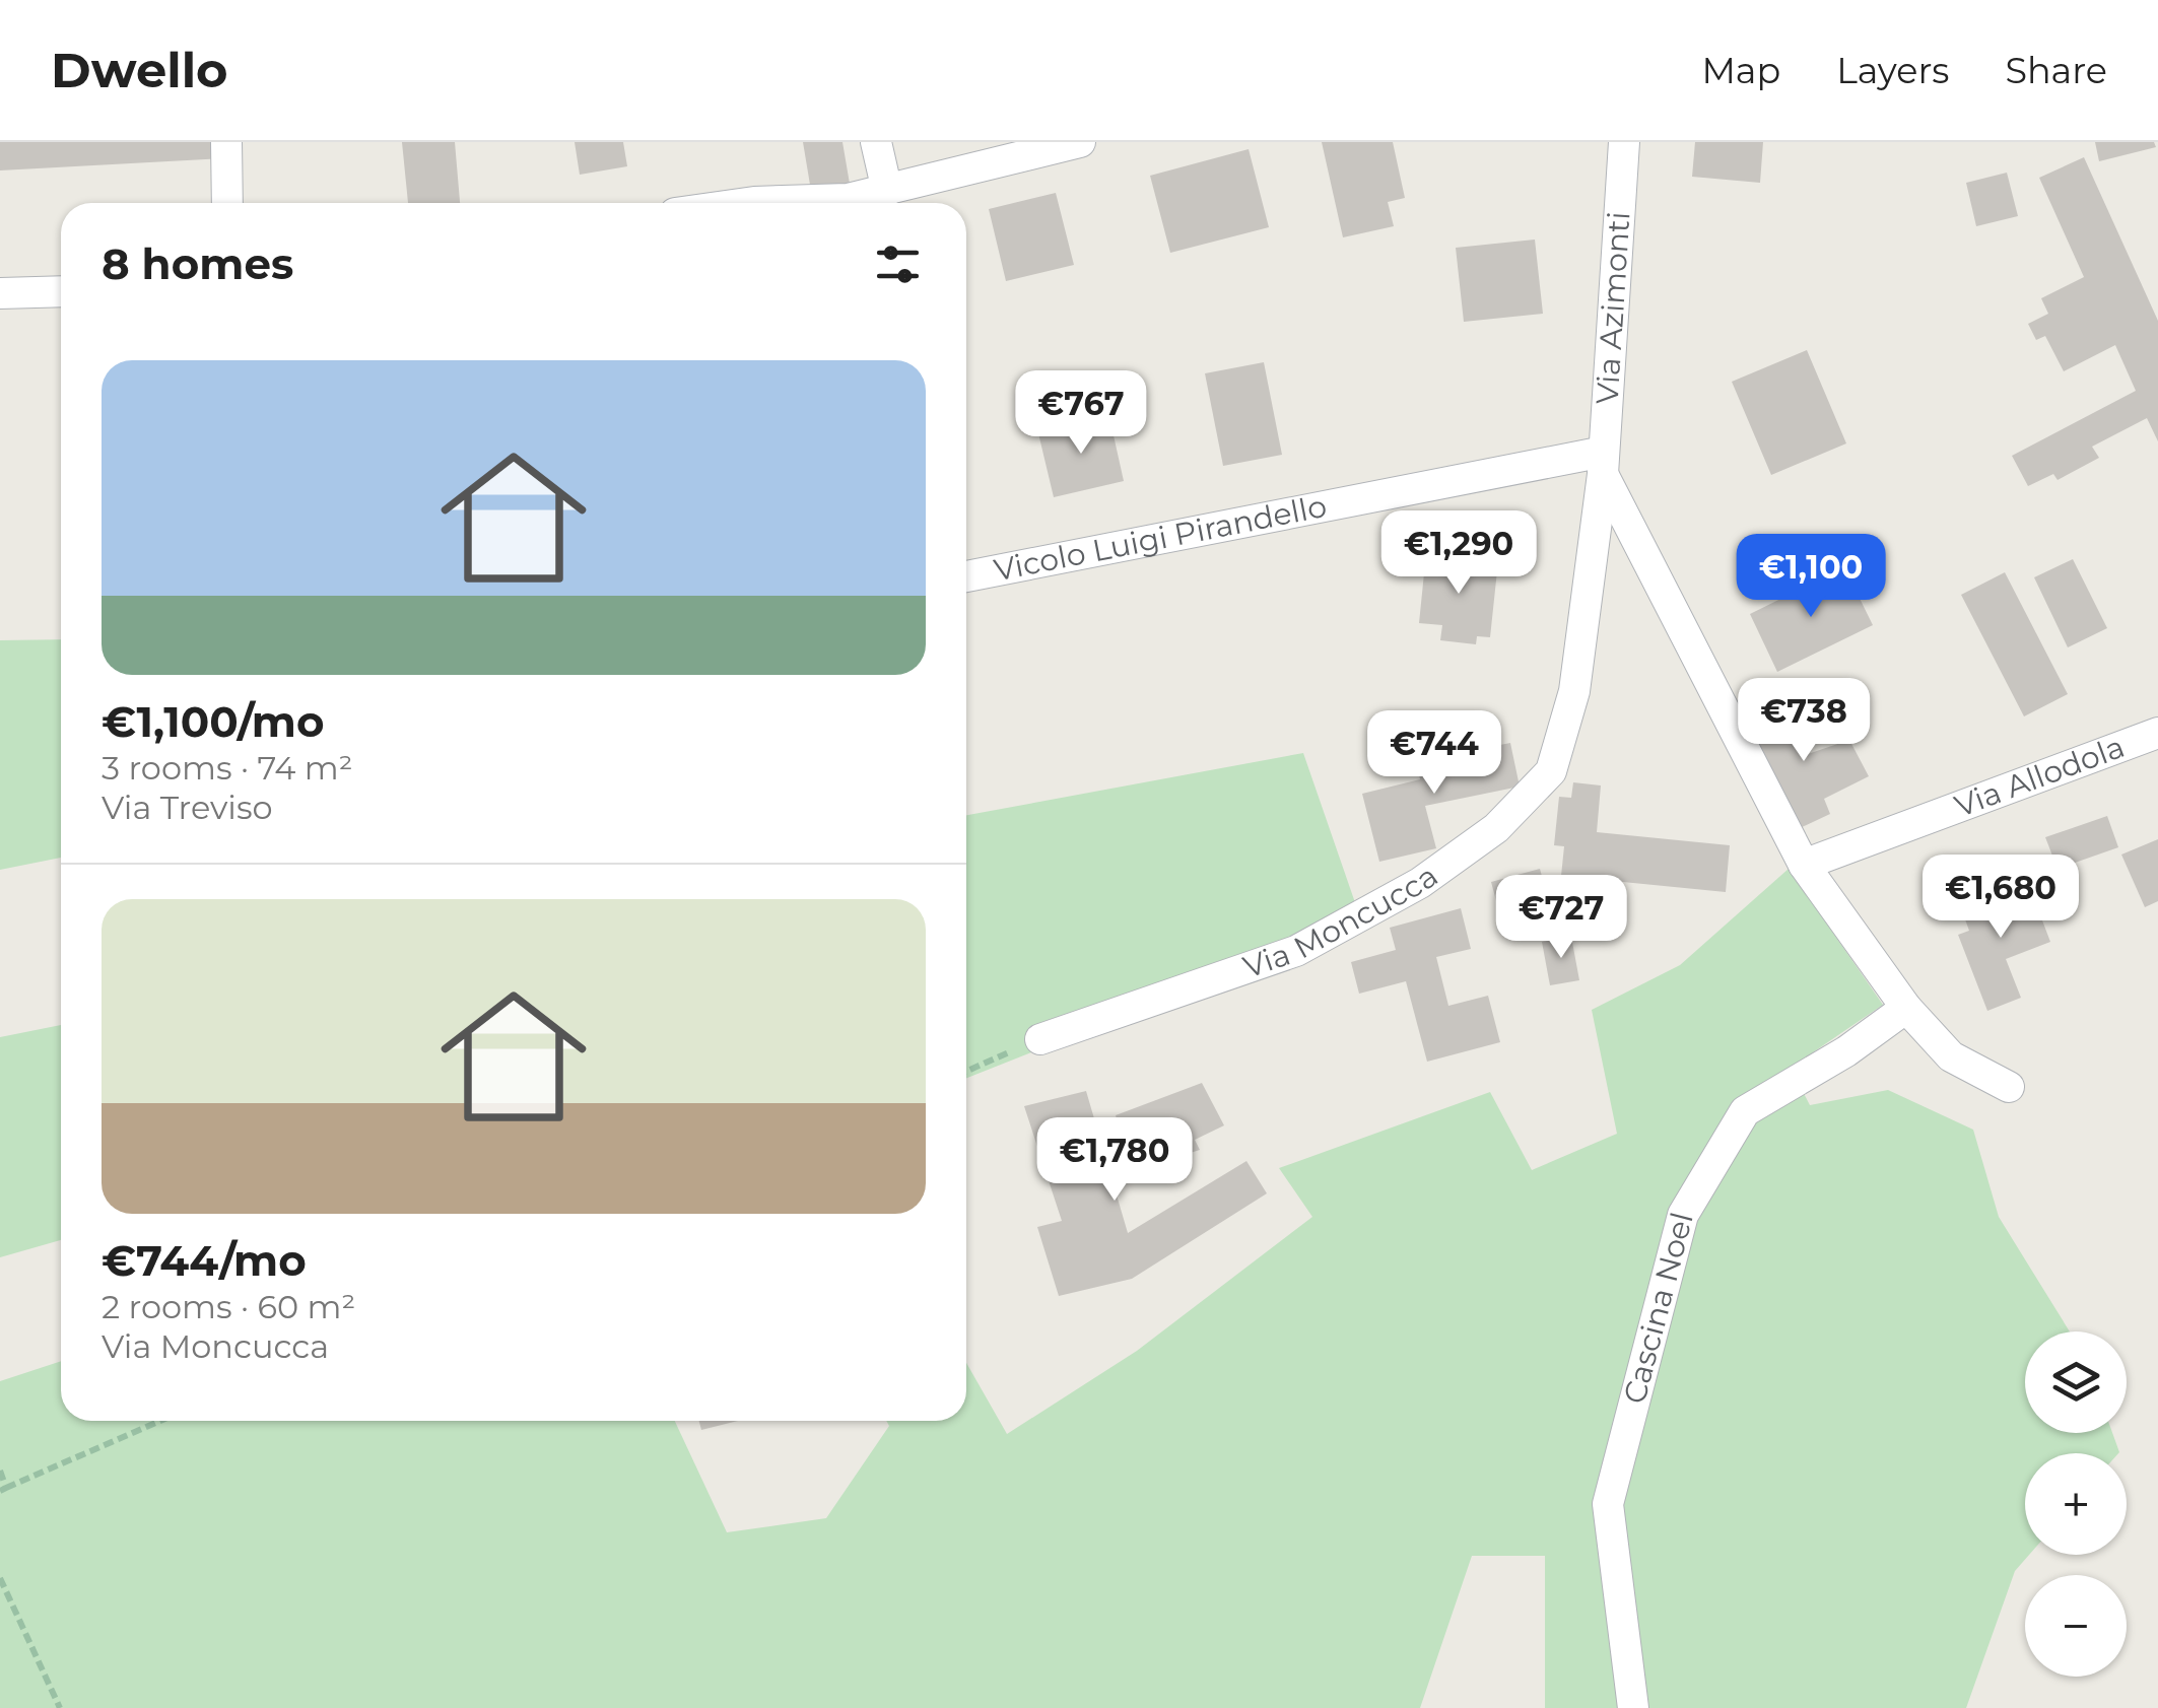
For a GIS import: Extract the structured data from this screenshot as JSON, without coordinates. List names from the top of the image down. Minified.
{"streets":{"street":["Via Azimonti","Vicolo Luigi Pirandello","Via Allodola","Via Moncucca","Cascina Noel"]},"crossings":[["Via Azimonti","Vicolo Luigi Pirandello"],["Via Azimonti","Via Moncucca"],["Vicolo Luigi Pirandello","Via Moncucca"]],"page":{"header":"Dwello","nav":["Map","Layers","Share"],"heading":"8 homes","list":[{"name":"€1,100/mo","note":"3 rooms · 74 m² · Via Treviso"},{"name":"€744/mo","note":"2 rooms · 60 m² · Via Moncucca"}],"price":["€767","€1,290","€1,100","€738","€744","€1,680","€727","€1,780"],"map_buttons":["+","−"]}}
